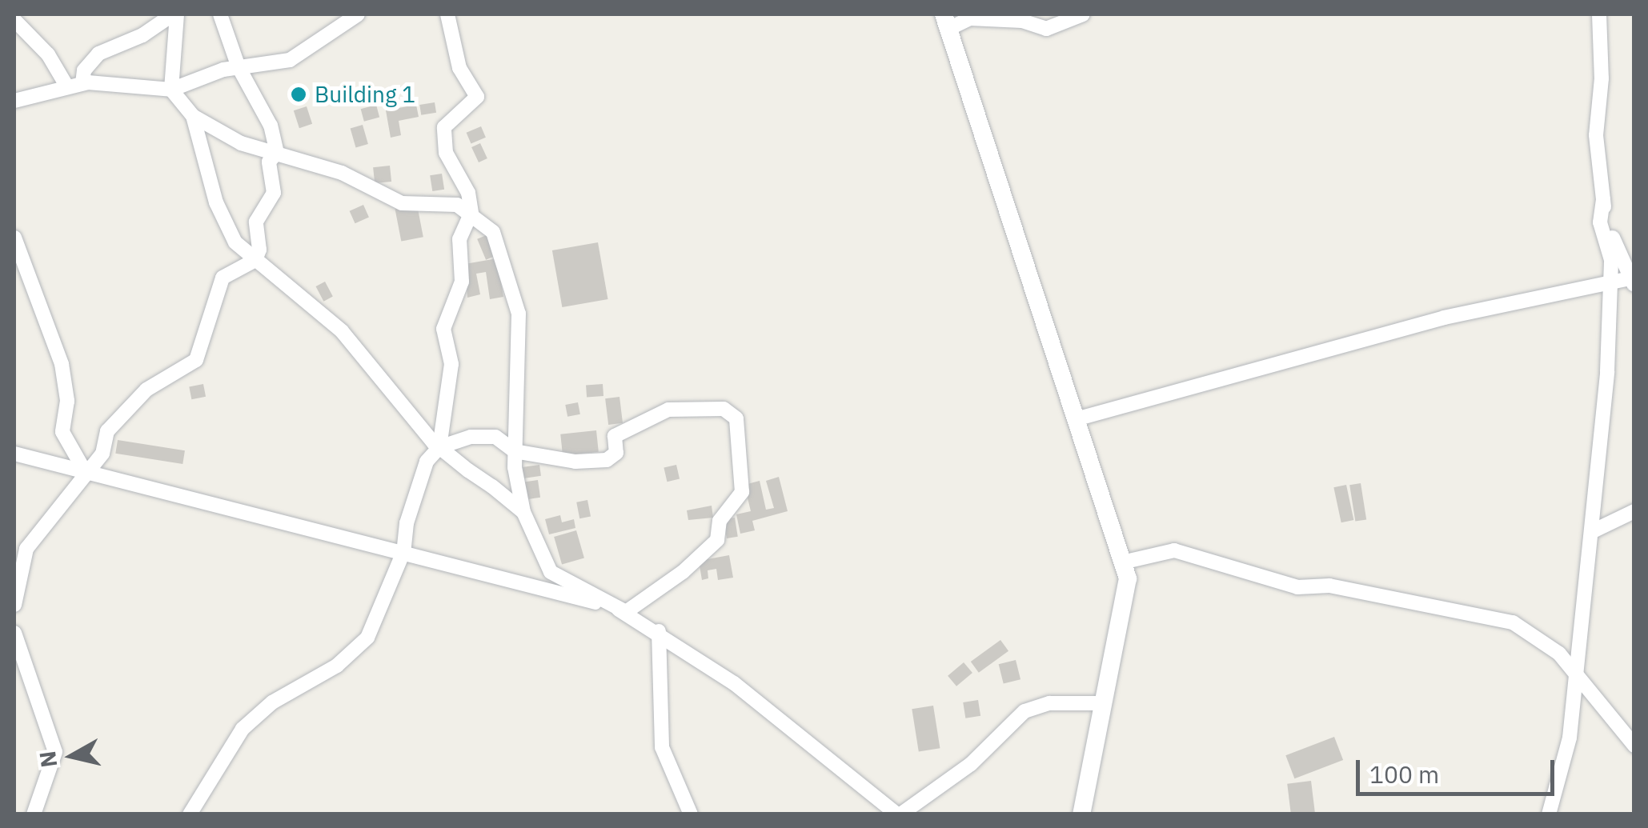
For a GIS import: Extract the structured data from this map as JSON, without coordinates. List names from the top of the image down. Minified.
{"places":["Building 1"],"scale_bar":"100 m","north":"left"}
